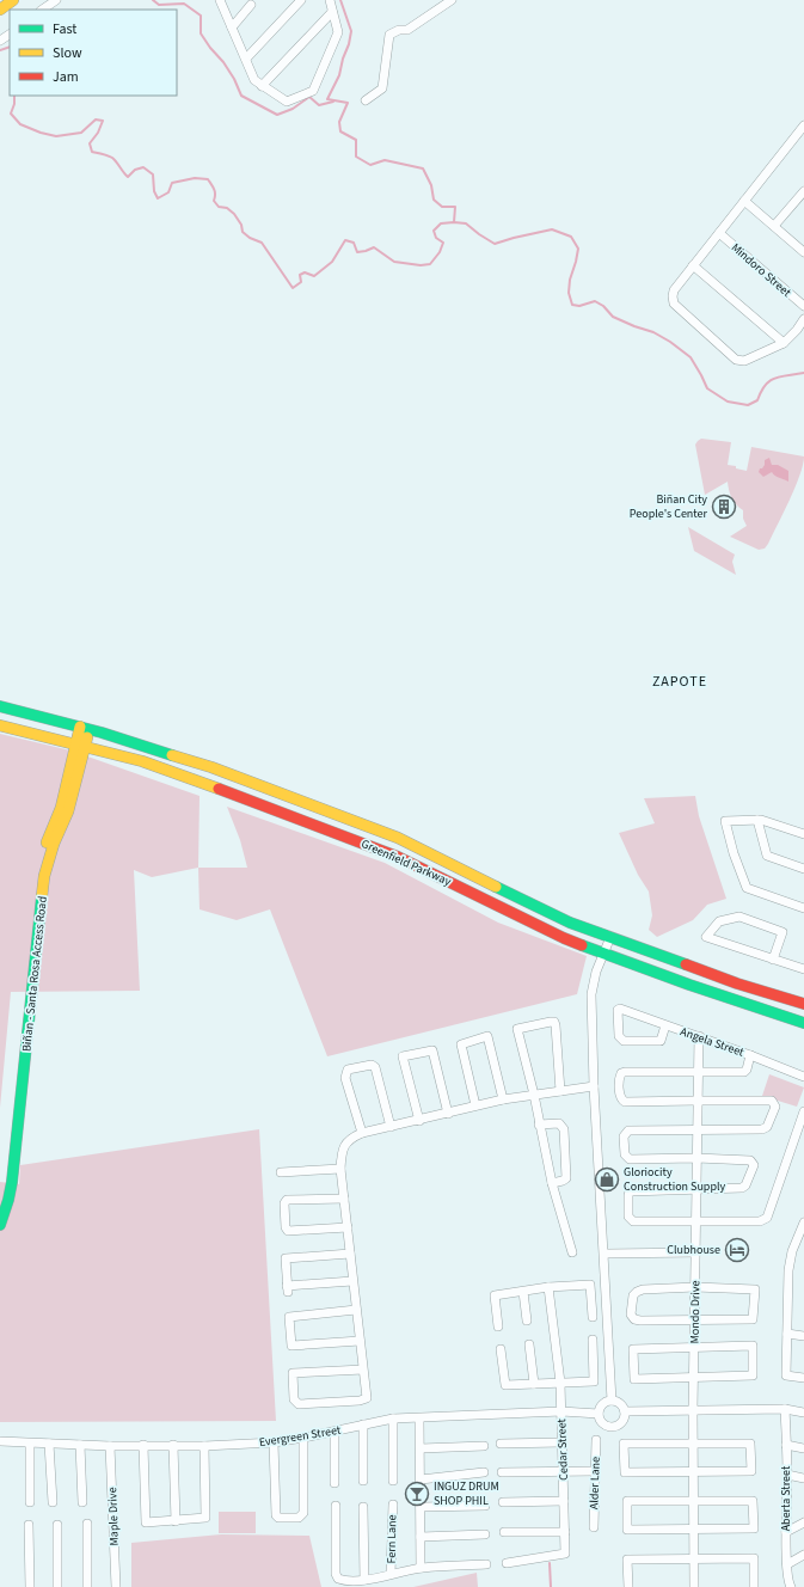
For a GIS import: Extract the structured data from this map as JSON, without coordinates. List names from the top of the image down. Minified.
{"streets":{"main road":["Greenfield Parkway","Biñan - Santa Rosa Access Road"],"street":["Mindoro Street","Angela Street","Mondo Drive","Evergreen Street","Cedar Street","Alder Lane","Aberta Street","Maple Drive","Fern Lane"]},"crossings":[["Greenfield Parkway","Biñan - Santa Rosa Access Road"],["Angela Street","Mondo Drive"],["Evergreen Street","Cedar Street"],["Evergreen Street","Maple Drive"]],"districts":["ZAPOTE"],"places":{"building":["Biñan City People's Center"],"shop":["Gloriocity Construction Supply"],"hotel":["Clubhouse"],"bar":["INGUZ DRUM SHOP PHIL"]},"legend":["Fast","Slow","Jam"]}
